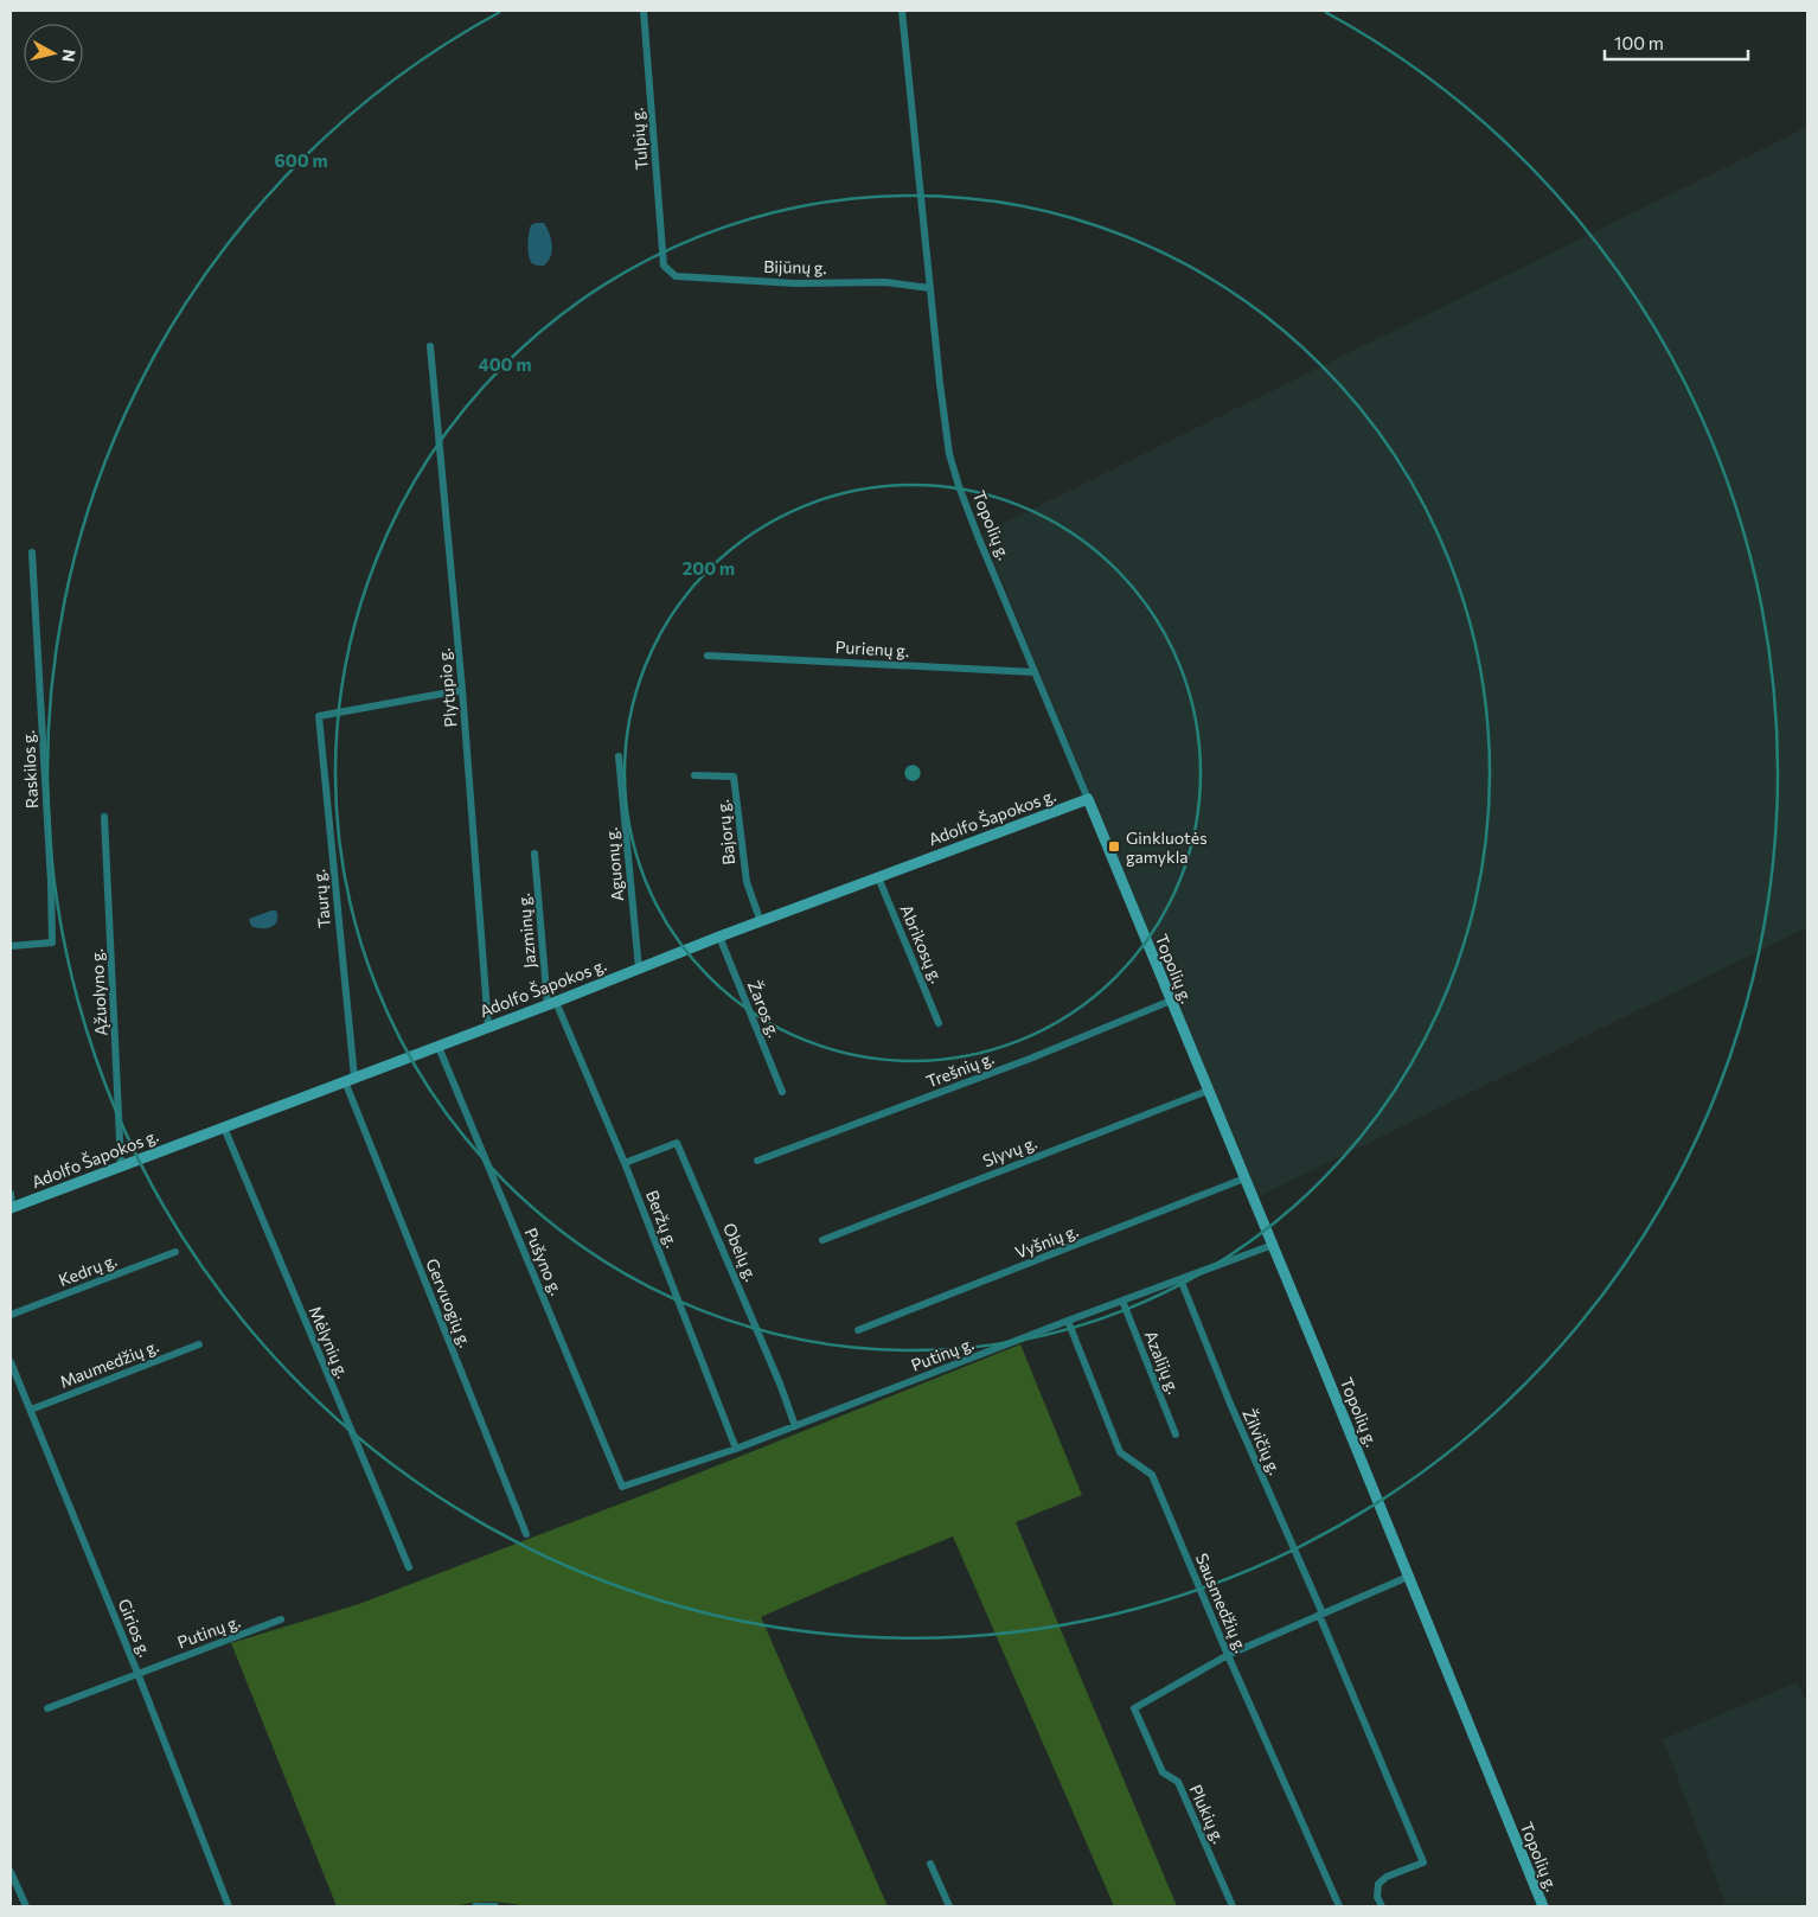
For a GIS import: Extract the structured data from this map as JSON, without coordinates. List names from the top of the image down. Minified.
{"streets":{"street":["Tulpių g.","Bijūnų g.","Topolių g.","Purienų g.","Plytupio g.","Raskilos g.","Adolfo Šapokos g.","Bajorų g.","Aguonų g.","Taurų g.","Jazminų g.","Abrikosų g.","Ąžuolyno g.","Žaros g.","Trešnių g.","Slyvų g.","Beržų g.","Vyšnių g.","Obelų g.","Pušyno g.","Kedrų g.","Gervuogių g.","Mėlynių g.","Putinų g.","Azalijų g.","Maumedžių g.","Žilvičių g.","Sausmedžių g.","Girios g.","Plukių g."]},"crossings":[["Tulpių g.","Bijūnų g."],["Bijūnų g.","Topolių g."],["Topolių g.","Purienų g."],["Topolių g.","Adolfo Šapokos g."],["Topolių g.","Trešnių g."],["Topolių g.","Slyvų g."],["Topolių g.","Vyšnių g."],["Topolių g.","Putinų g."],["Plytupio g.","Adolfo Šapokos g."],["Plytupio g.","Taurų g."],["Adolfo Šapokos g.","Bajorų g."],["Adolfo Šapokos g.","Aguonų g."],["Adolfo Šapokos g.","Taurų g."],["Adolfo Šapokos g.","Jazminų g."],["Adolfo Šapokos g.","Abrikosų g."],["Adolfo Šapokos g.","Ąžuolyno g."],["Adolfo Šapokos g.","Žaros g."],["Adolfo Šapokos g.","Beržų g."],["Adolfo Šapokos g.","Pušyno g."],["Adolfo Šapokos g.","Gervuogių g."],["Adolfo Šapokos g.","Mėlynių g."],["Taurų g.","Gervuogių g."],["Jazminų g.","Beržų g."],["Beržų g.","Obelų g."],["Beržų g.","Putinų g."],["Obelų g.","Putinų g."],["Pušyno g.","Putinų g."],["Putinų g.","Azalijų g."],["Putinų g.","Žilvičių g."],["Putinų g.","Sausmedžių g."],["Putinų g.","Girios g."],["Maumedžių g.","Girios g."],["Sausmedžių g.","Plukių g."]],"places":{"transit":["Ginkluotės gamykla"]},"scale_bar":"100 m","north":"right","rings":["600 m","400 m","200 m"]}
